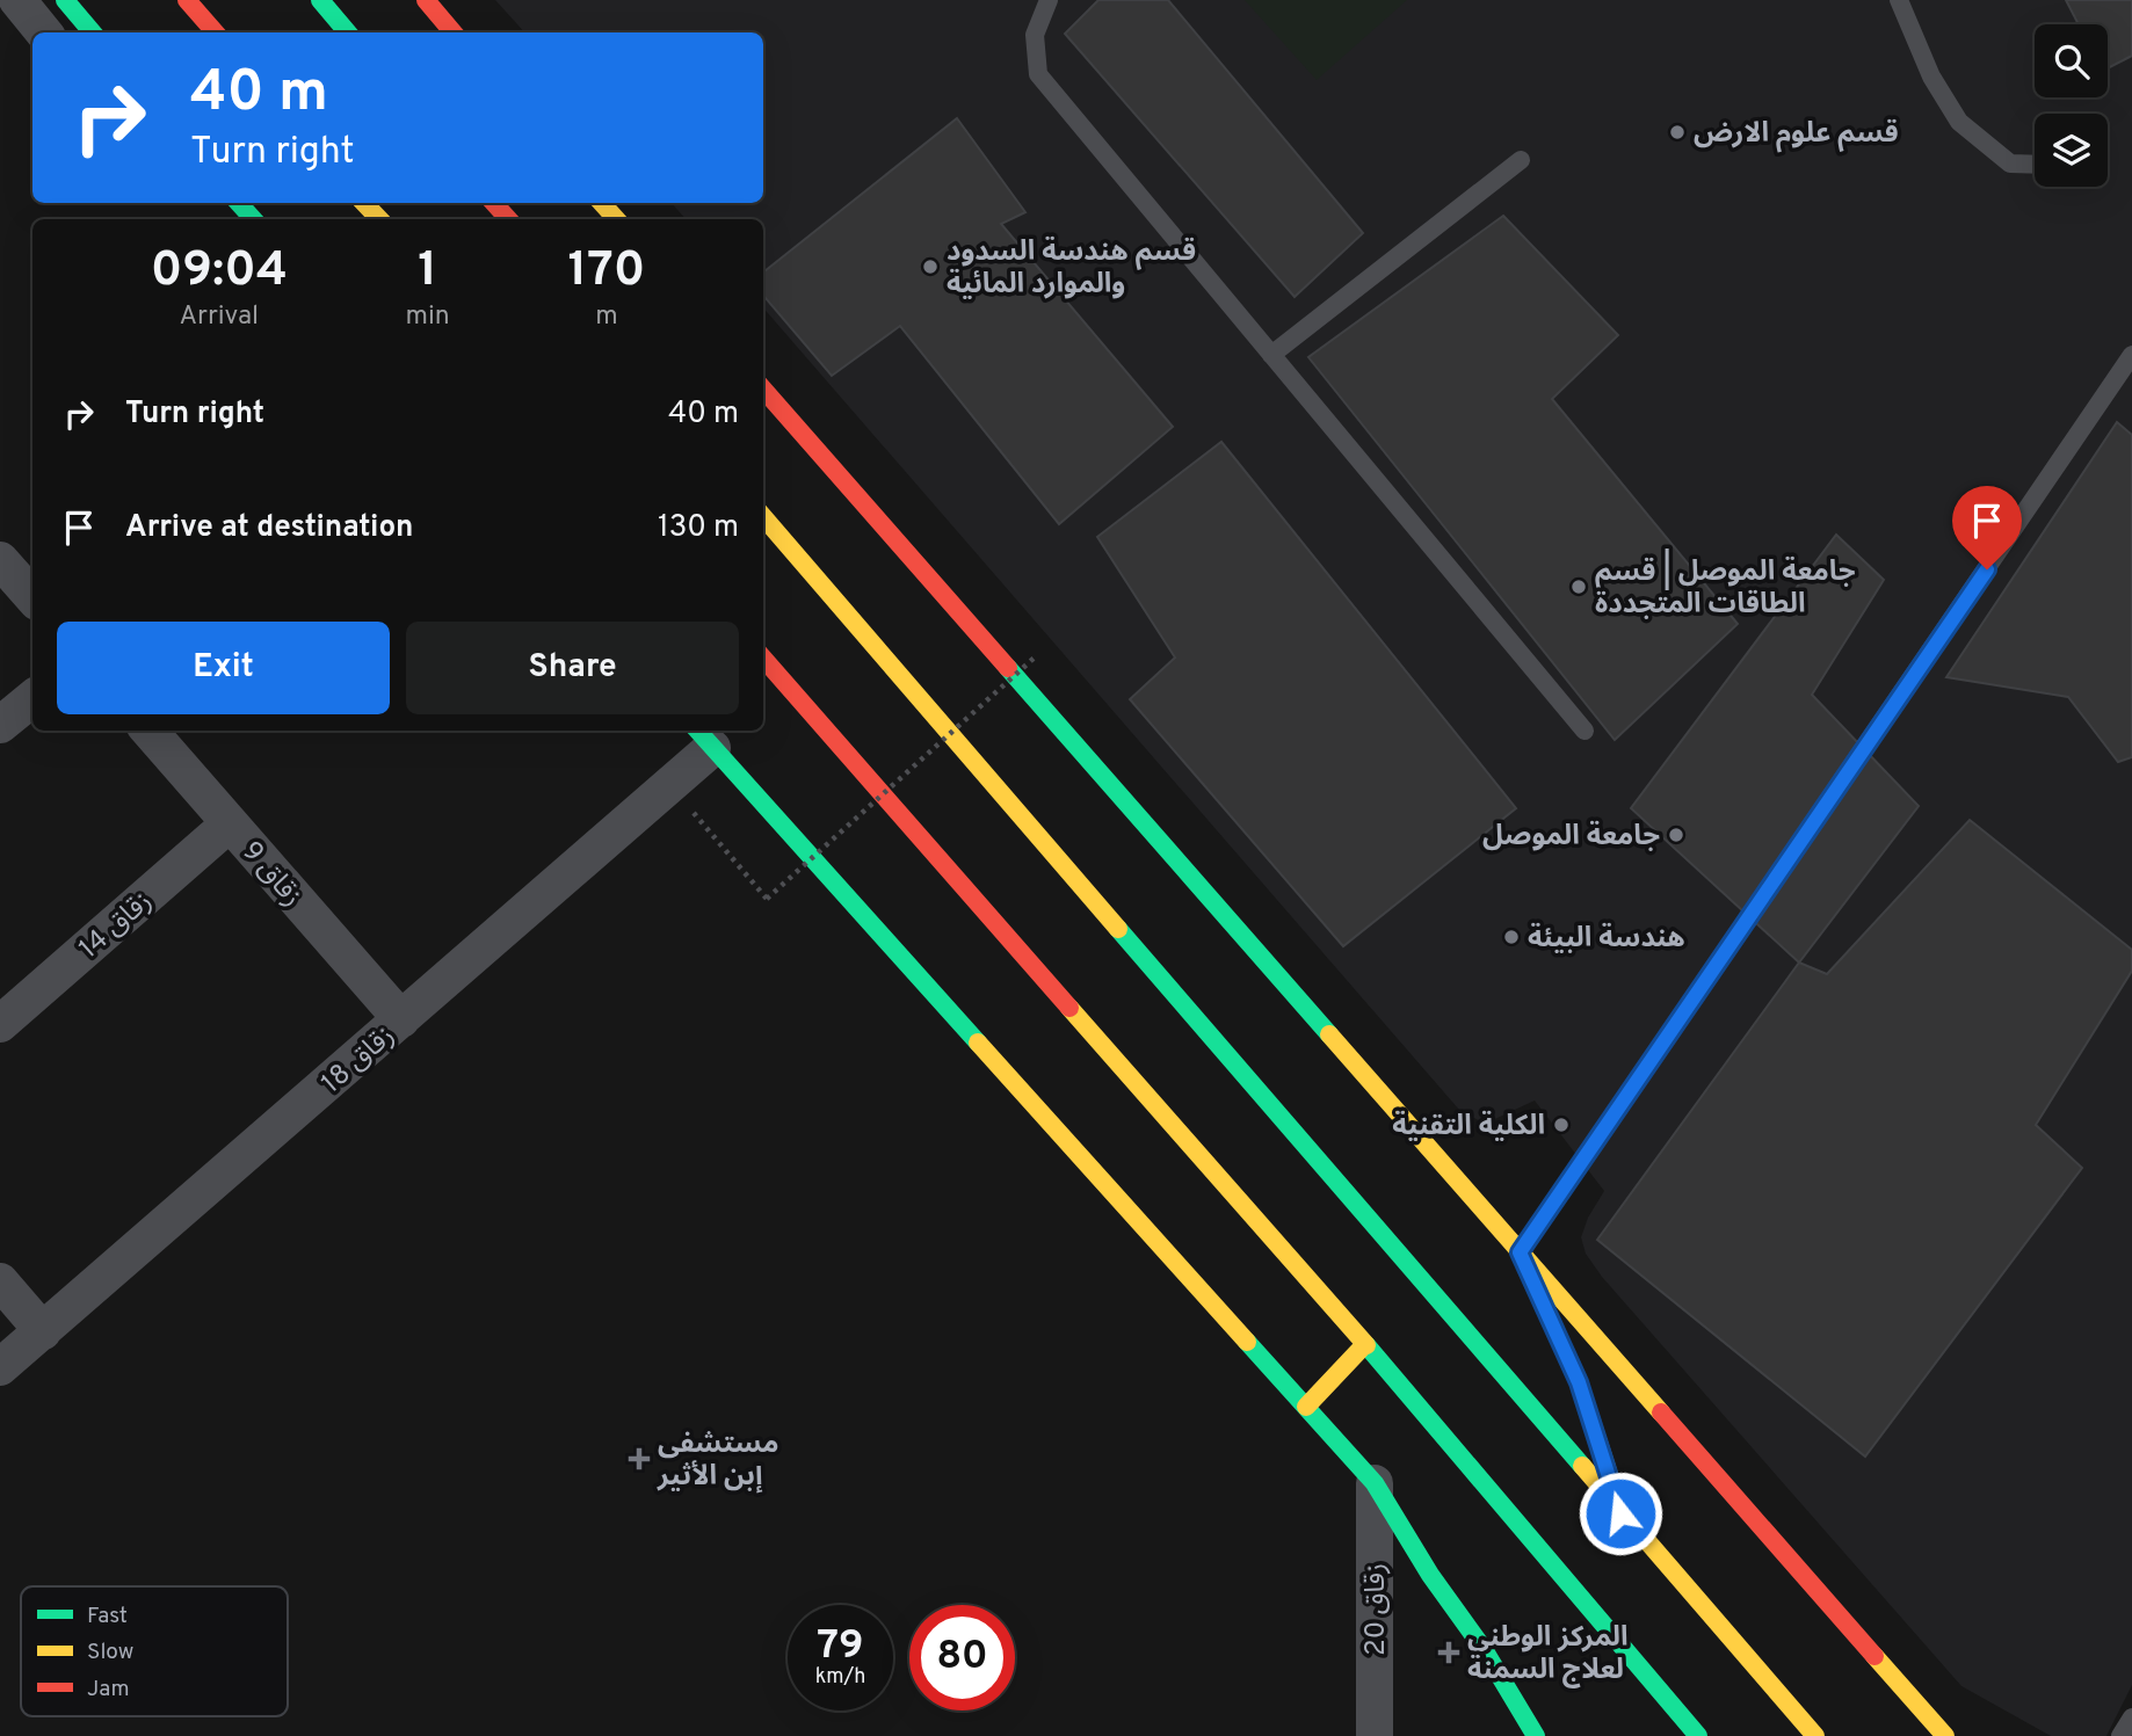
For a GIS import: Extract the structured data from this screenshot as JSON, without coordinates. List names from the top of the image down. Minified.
{"streets":{"street":["زقاق 9","زقاق 14","زقاق 18","زقاق 20"]},"crossings":[["زقاق 9","زقاق 14"],["زقاق 9","زقاق 18"]],"places":{"other":["قسم علوم الارض","قسم هندسة السدود والموارد المائية","جامعة الموصل | قسم الطاقات المتجددة","جامعة الموصل","هندسة البيئة","الكلية التقنية"],"health":["مستشفى إبن الأثير","المركز الوطني لعلاج السمنة"]},"legend":["Fast","Slow","Jam"],"page":{"turn":["40 m","Turn right"],"eta":["09:04","Arrival","1","min","170","m"],"list":[{"name":"Turn right","value":"40 m"},{"name":"Arrive at destination","value":"130 m"}],"buttons":["Exit","Share"],"speed":"79 km/h","limit":"80"}}
